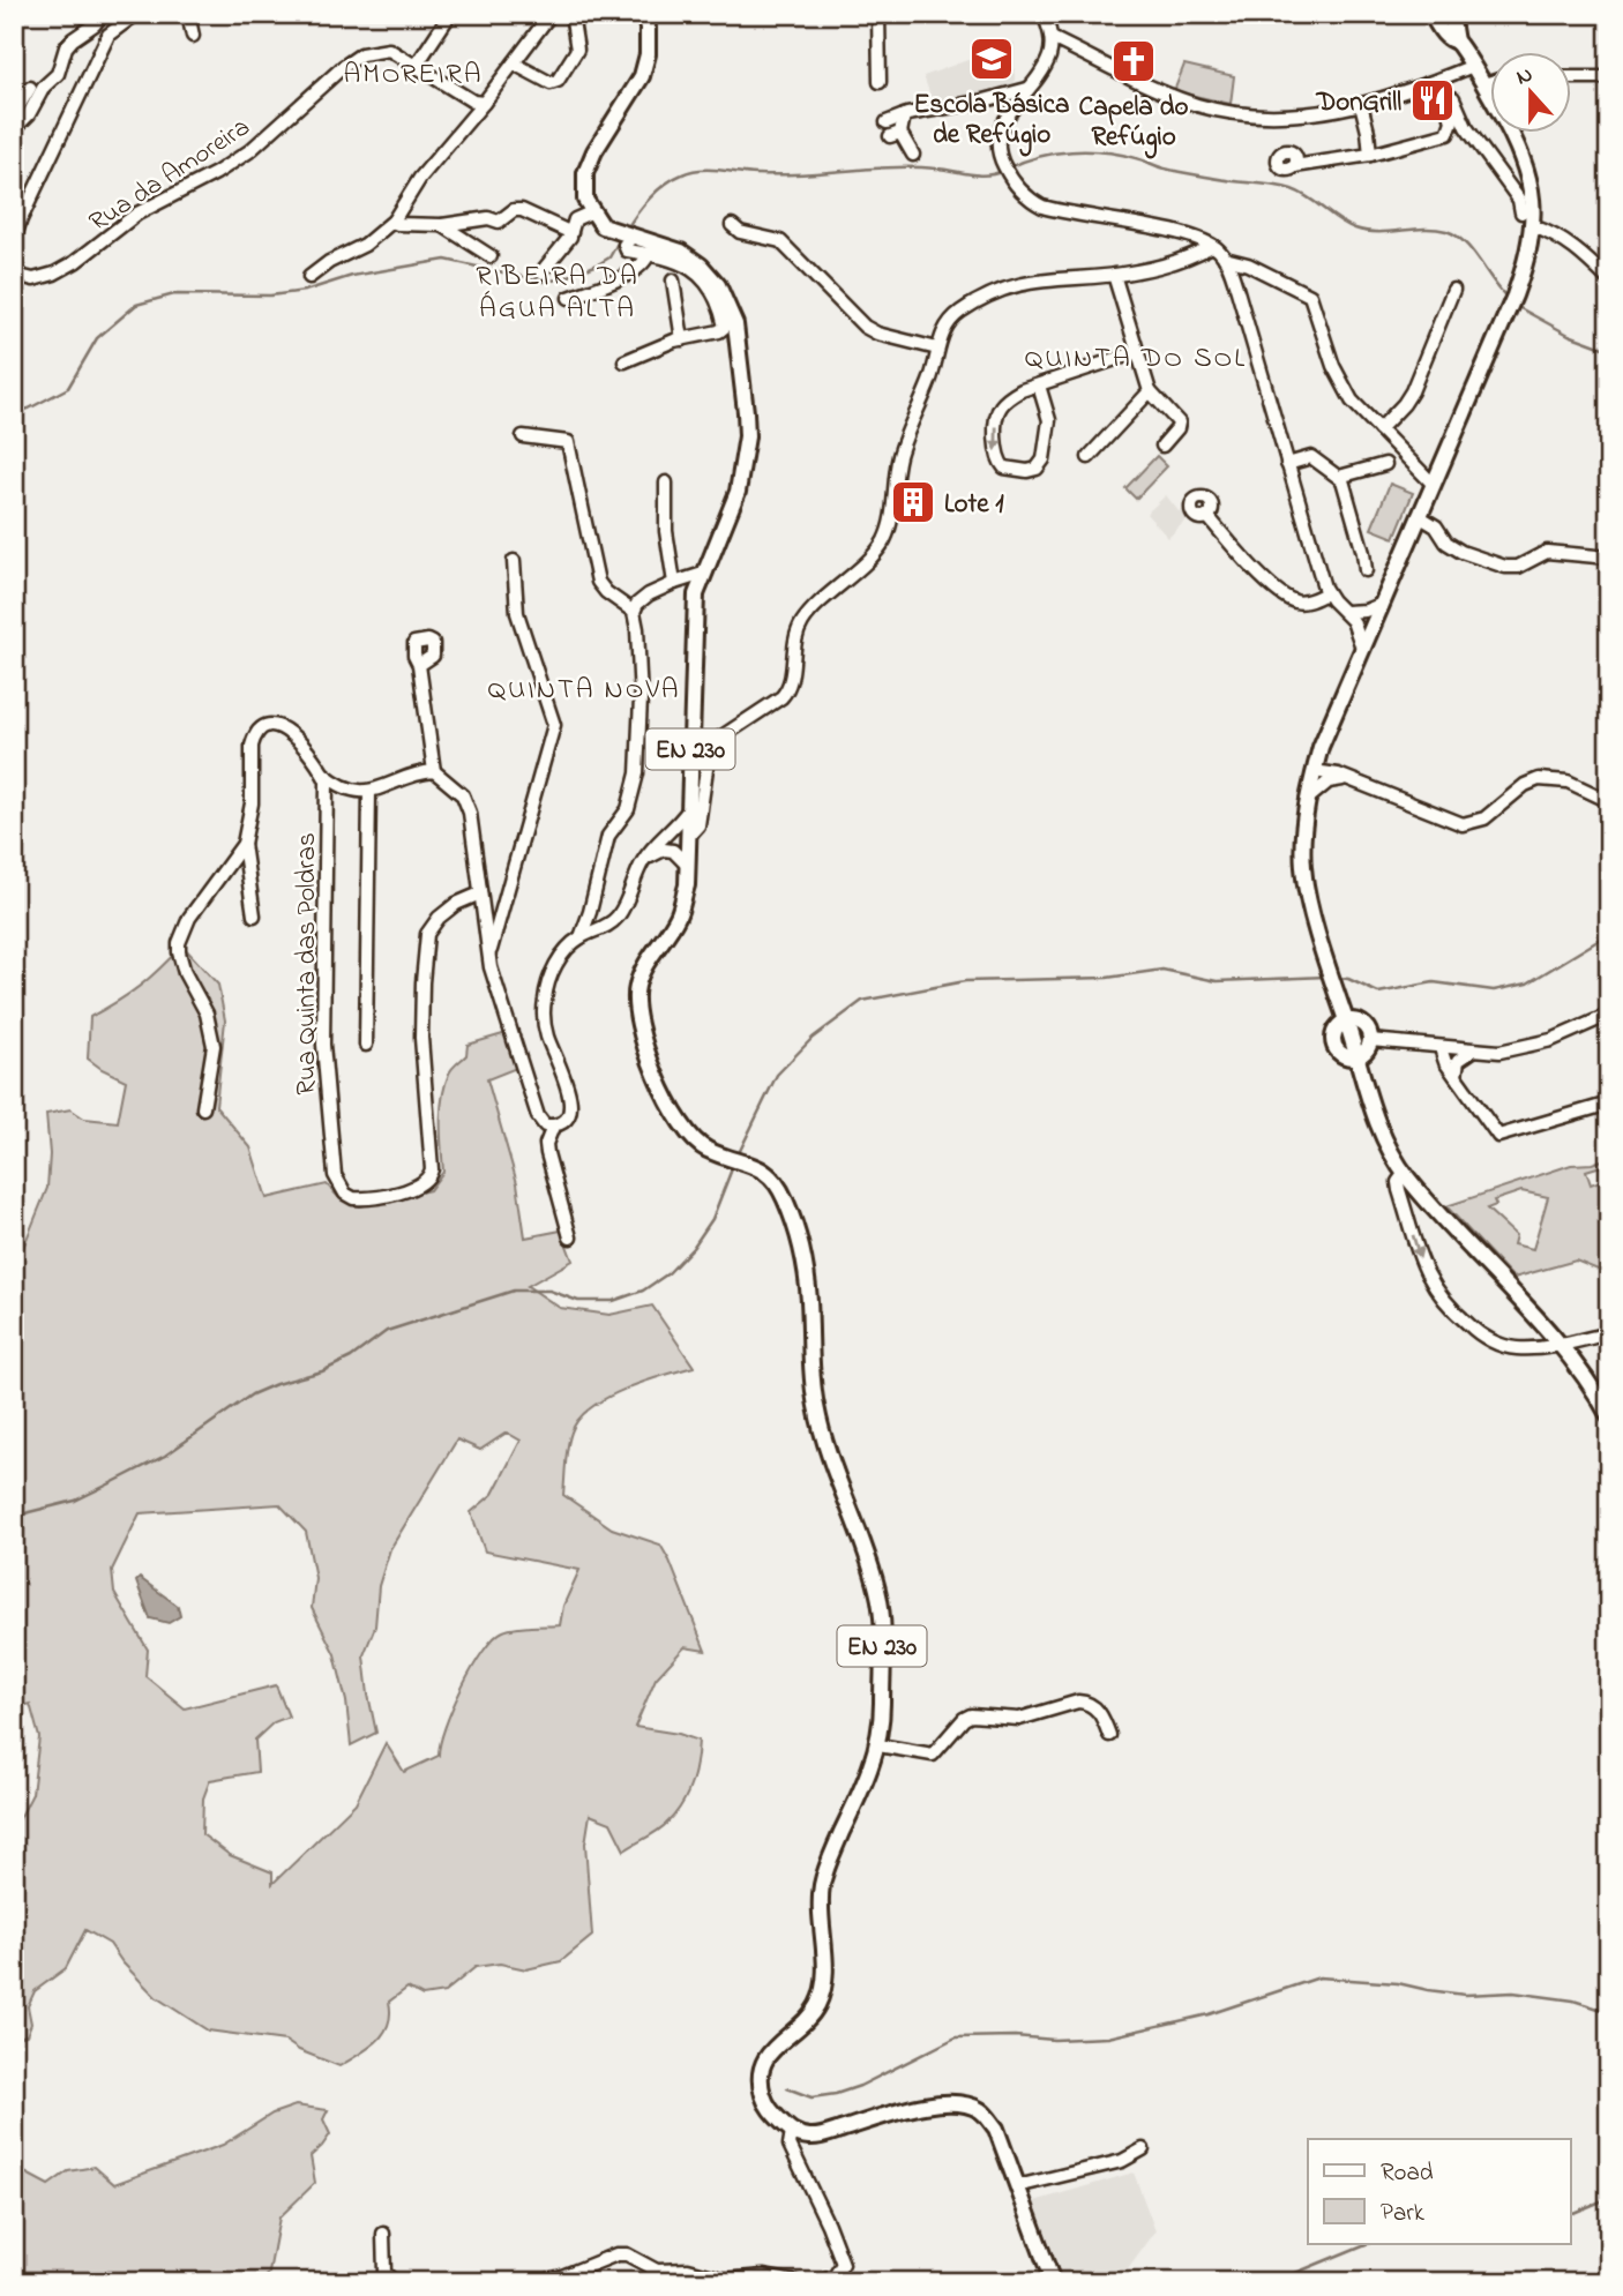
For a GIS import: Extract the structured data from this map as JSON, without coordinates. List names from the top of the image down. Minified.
{"streets":{"main road":["EN 230"],"street":["Rua da Amoreira","Rua Quinta das Poldras"]},"districts":["AMOREIRA","RIBEIRA DA ÁGUA ALTA","QUINTA DO SOL","QUINTA NOVA"],"places":{"school or university":["Escola Básica de Refúgio"],"church":["Capela do Refúgio"],"restaurant":["DonGrill"],"building":["Lote 1"]},"legend":["Road","Park"],"north":"top"}
